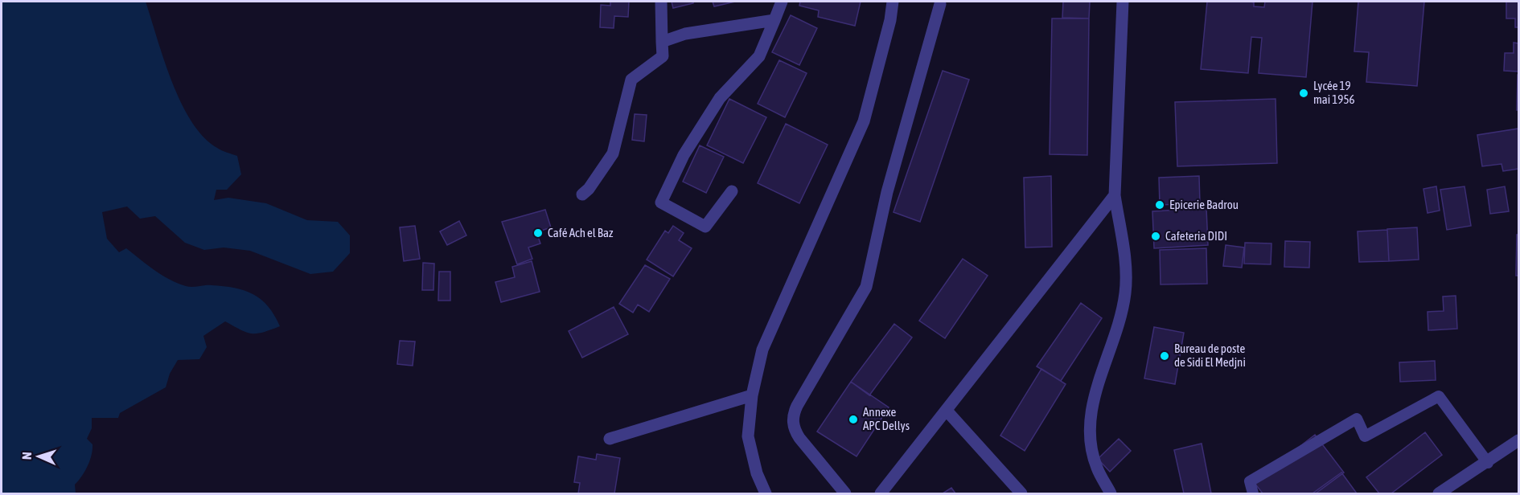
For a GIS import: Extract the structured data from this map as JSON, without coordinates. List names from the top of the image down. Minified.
{"places":["Lycée 19 mai 1956","Epicerie Badrou","Café Ach el Baz","Cafeteria DIDI","Bureau de poste de Sidi El Medjni","Annexe APC Dellys"],"north":"left"}
